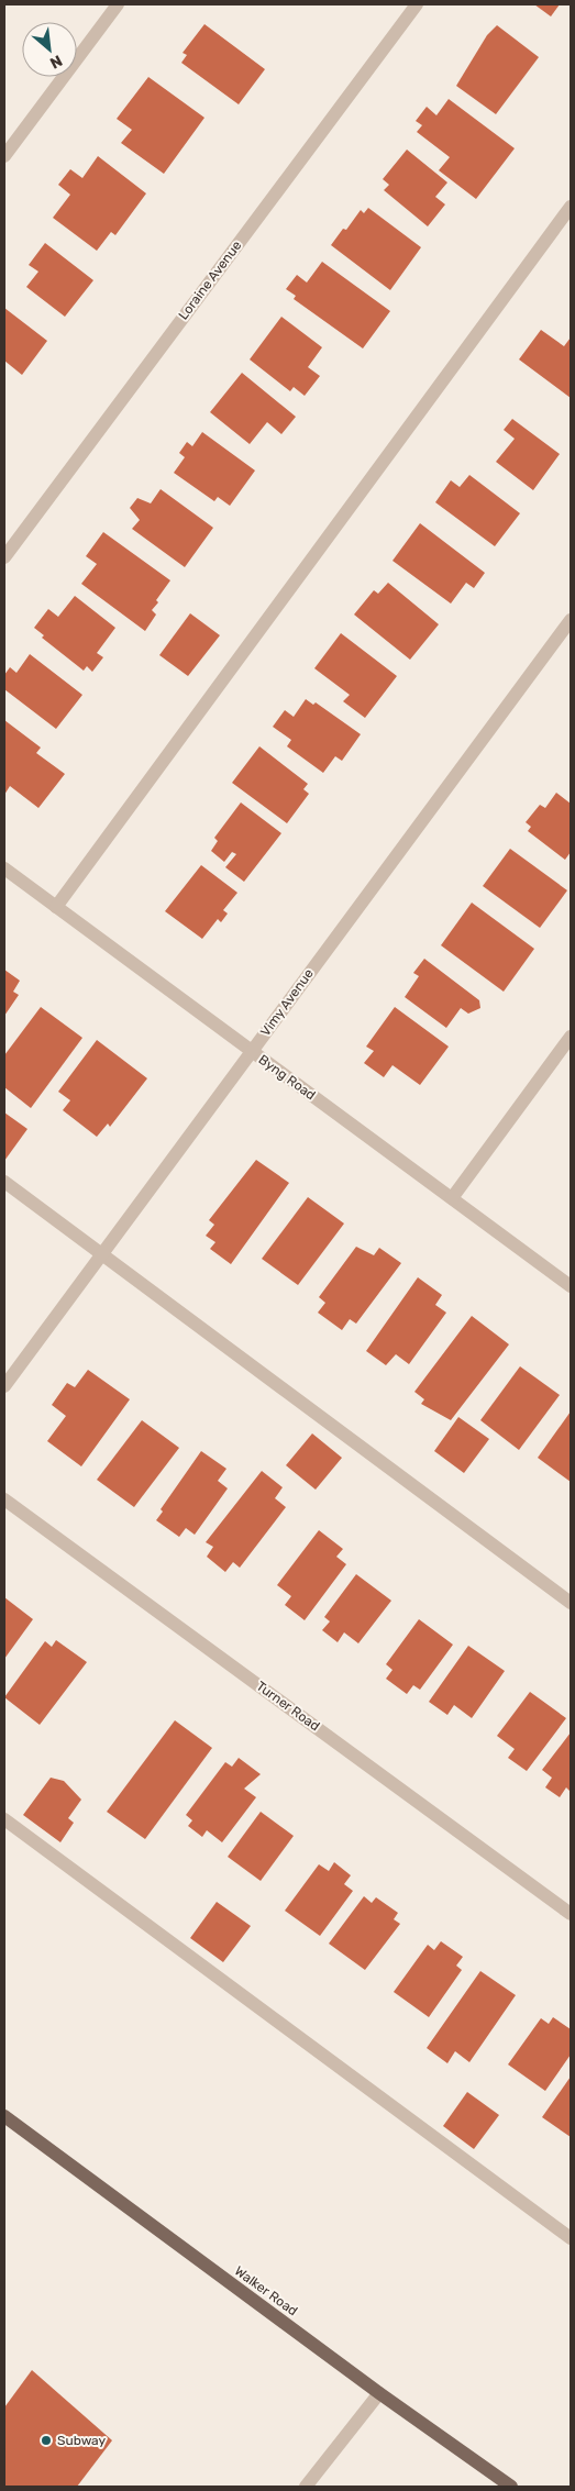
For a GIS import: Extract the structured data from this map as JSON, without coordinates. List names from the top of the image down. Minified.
{"streets":{"main road":["Walker Road"],"street":["Loraine Avenue","Vimy Avenue","Byng Road","Turner Road"]},"crossings":[["Vimy Avenue","Byng Road"]],"places":["Subway"],"north":"bottom right"}
